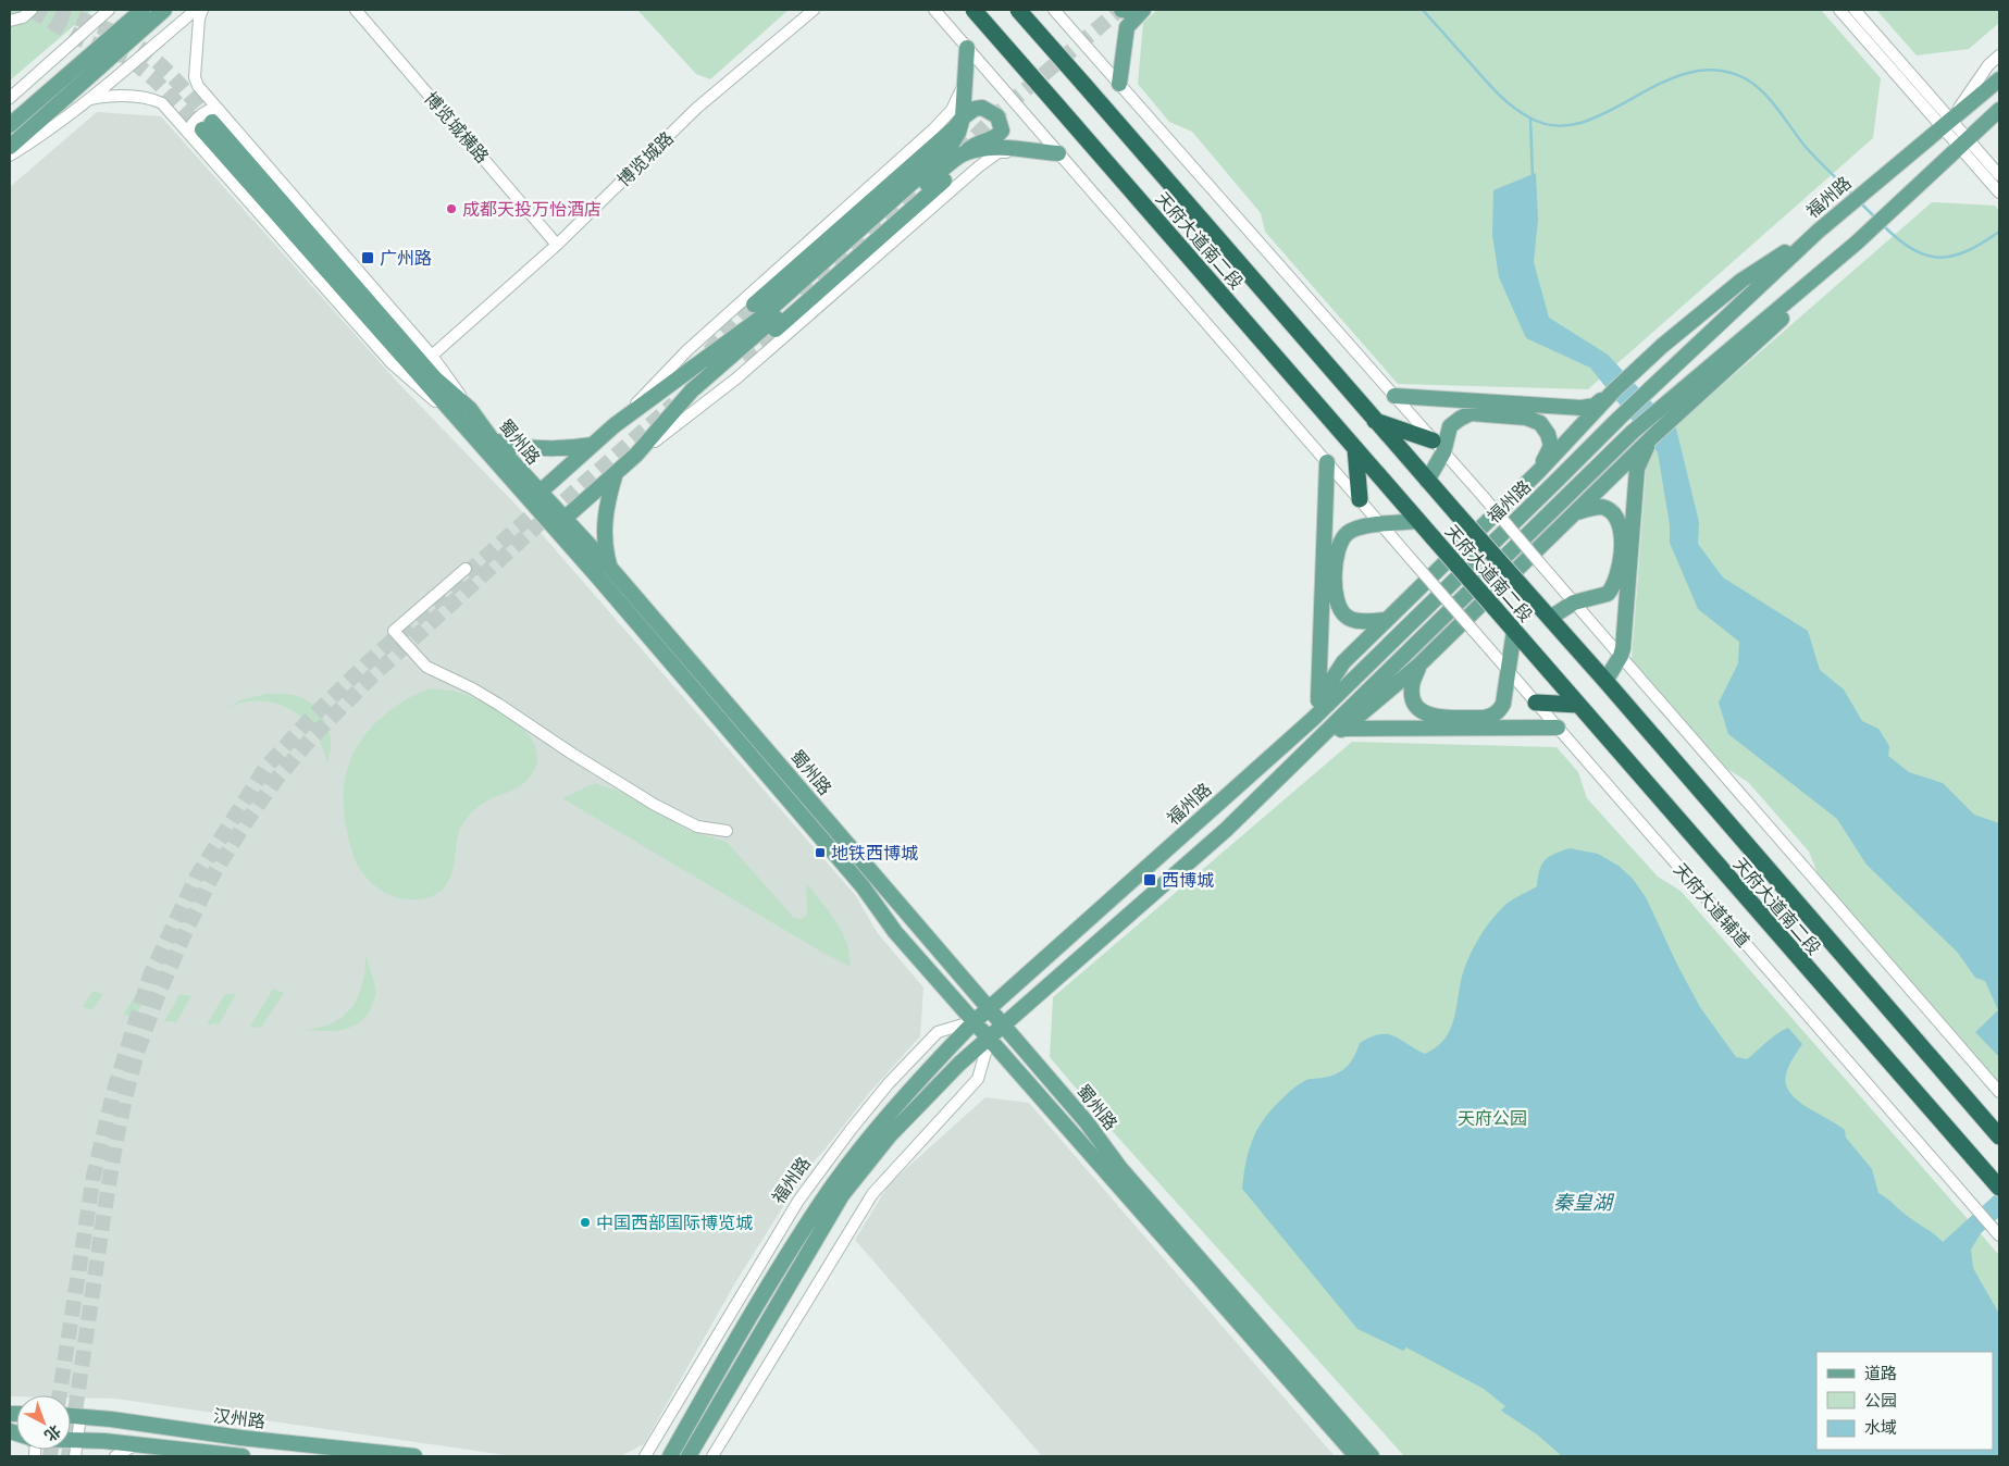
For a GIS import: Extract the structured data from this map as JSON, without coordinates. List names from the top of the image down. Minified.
{"streets":{"highway":["天府大道南二段"],"main road":["福州路","蜀州路","汉州路"],"street":["博览城横路","博览城路","天府大道辅道"]},"crossings":[["博览城横路","博览城路"],["福州路","蜀州路"]],"water":["秦皇湖"],"parks":["天府公园"],"places":{"other":["成都天投万怡酒店","中国西部国际博览城"],"transit":["广州路","地铁西博城","西博城"]},"legend":["道路","公园","水域"],"north":"bottom right"}
